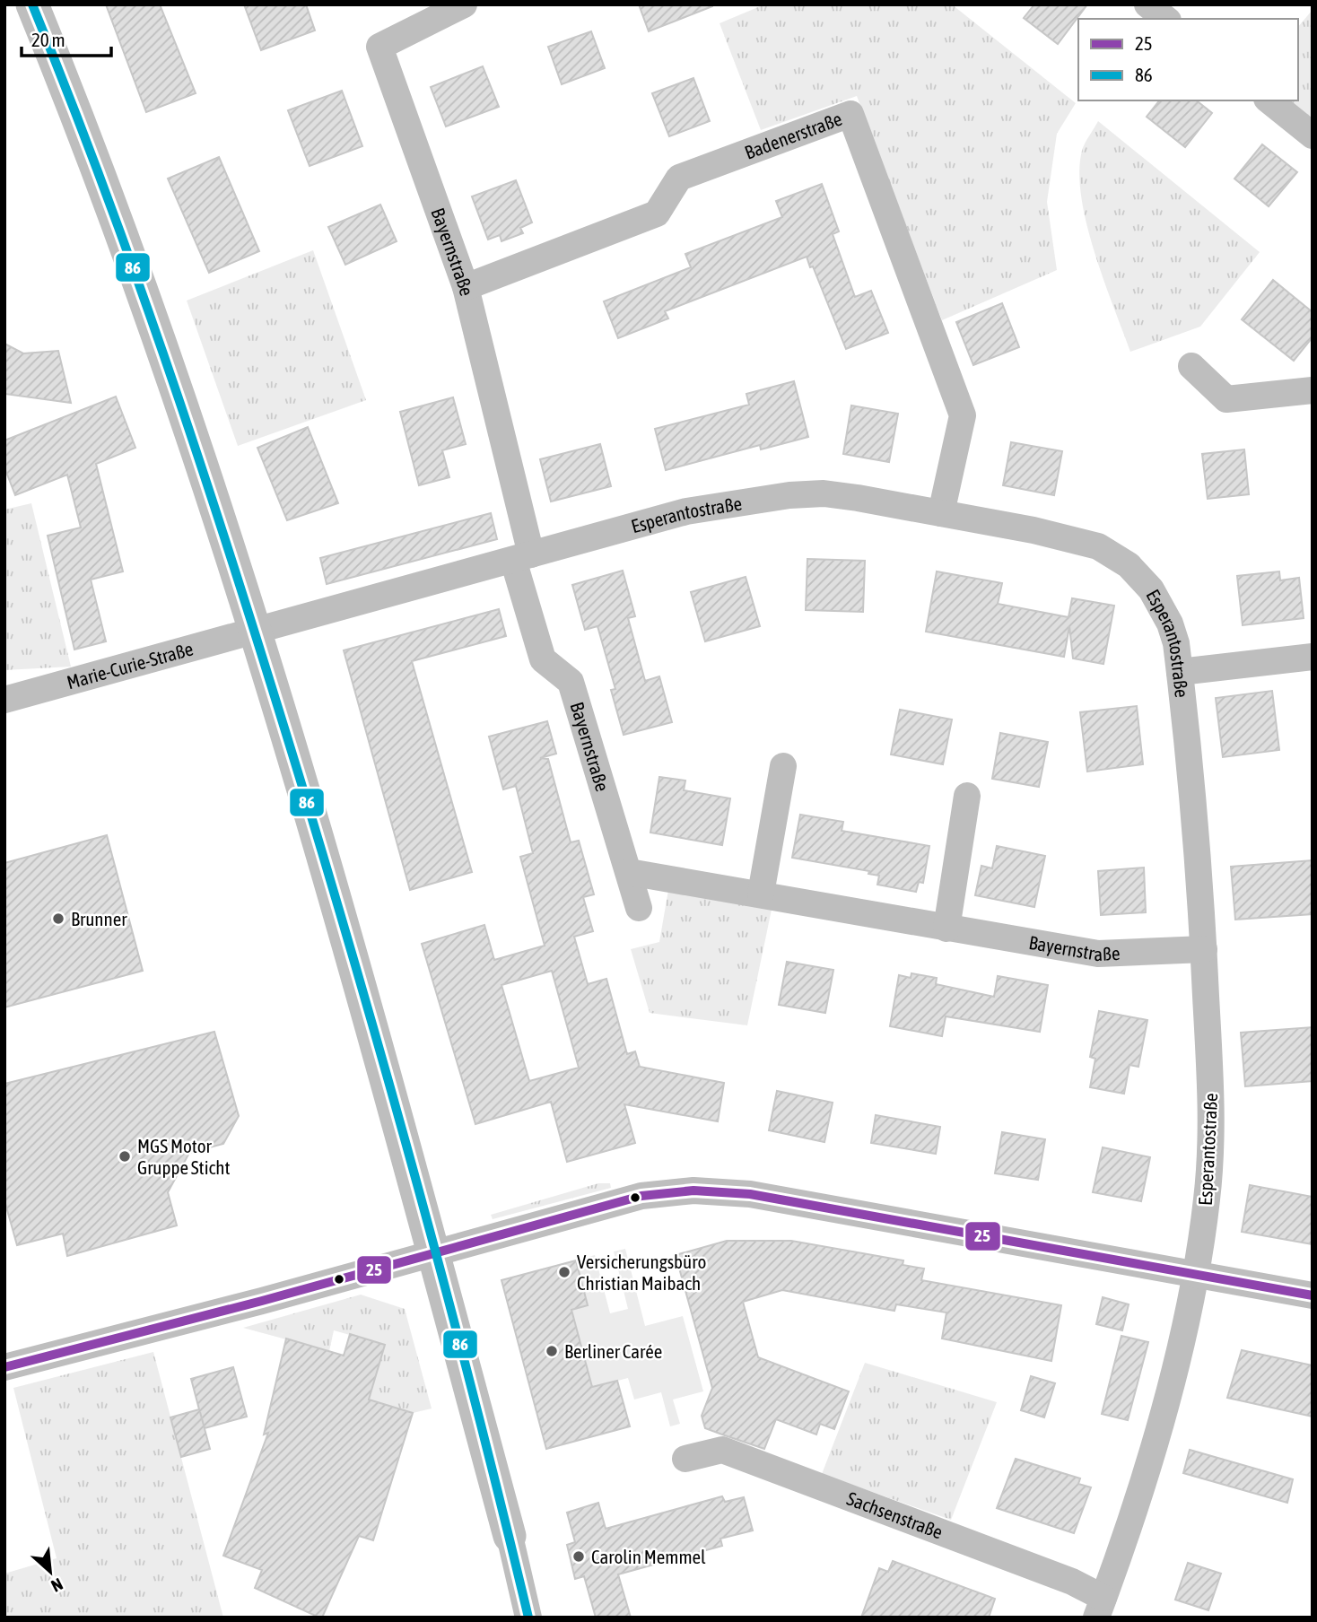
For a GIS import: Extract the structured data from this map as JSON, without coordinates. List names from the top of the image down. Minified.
{"streets":{"street":["Badenerstraße","Bayernstraße","Esperantostraße","Marie-Curie-Straße","Sachsenstraße"]},"crossings":[["Badenerstraße","Bayernstraße"],["Badenerstraße","Esperantostraße"],["Bayernstraße","Esperantostraße"],["Esperantostraße","Marie-Curie-Straße"],["Esperantostraße","Sachsenstraße"]],"places":["Brunner","MGS Motor Gruppe Sticht","Versicherungsbüro Christian Maibach","Berliner Carée","Carolin Memmel"],"lines":["transit line 86","transit line 25"],"legend":["25","86"],"scale_bar":"20 m","north":"bottom right"}
